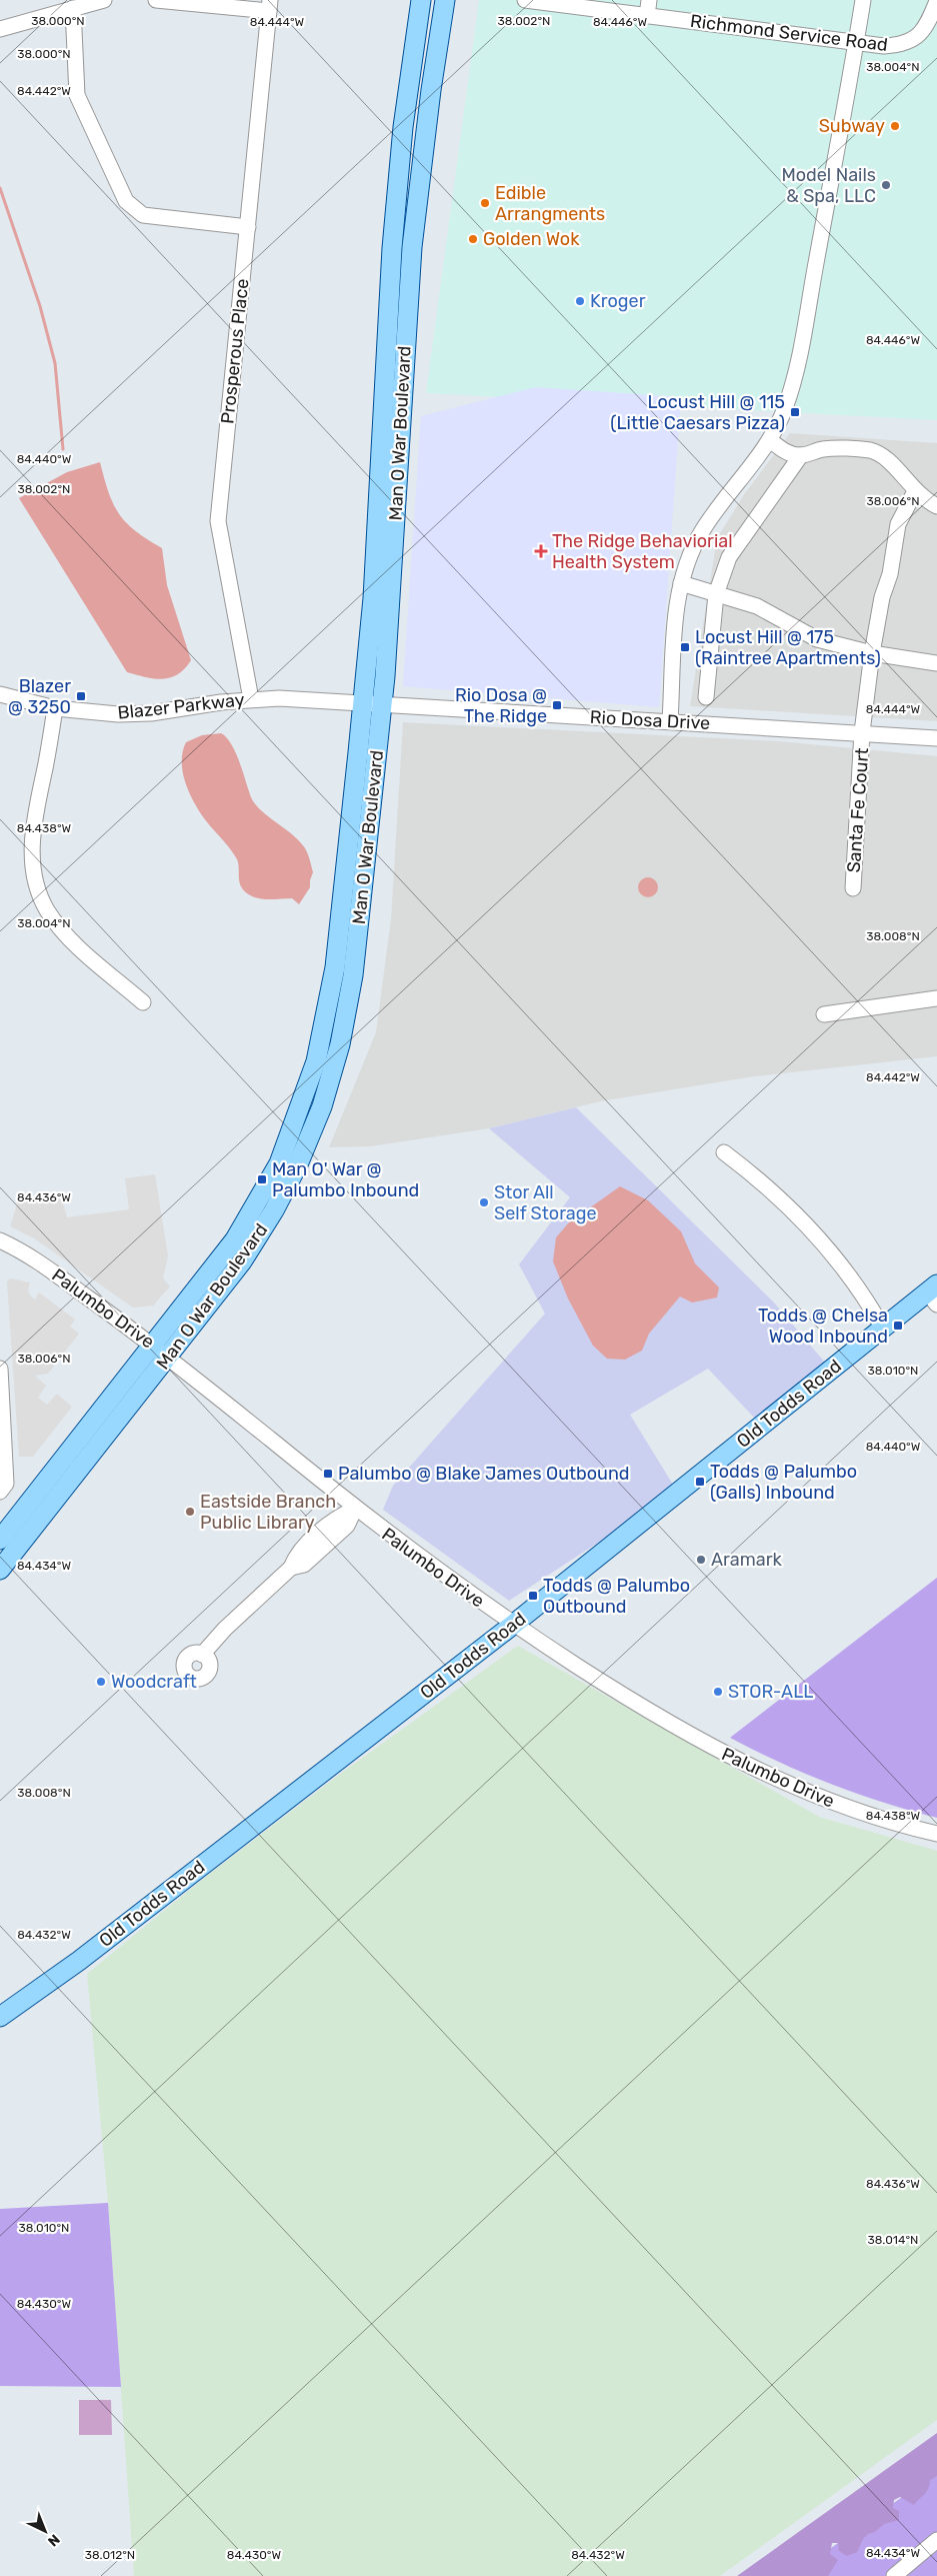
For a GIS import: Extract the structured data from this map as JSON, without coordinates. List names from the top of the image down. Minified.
{"streets":{"main road":["Man O War Boulevard","Old Todds Road"],"street":["Richmond Service Road","Prosperous Place","Blazer Parkway","Rio Dosa Drive","Santa Fe Court","Palumbo Drive"]},"crossings":[["Prosperous Place","Blazer Parkway"],["Man O War Boulevard","Blazer Parkway"],["Man O War Boulevard","Rio Dosa Drive"],["Man O War Boulevard","Palumbo Drive"],["Blazer Parkway","Rio Dosa Drive"],["Rio Dosa Drive","Santa Fe Court"],["Palumbo Drive","Old Todds Road"]],"places":{"other":["Subway","Model Nails & Spa, LLC","Edible Arrangments","Golden Wok","Kroger","Stor All Self Storage","Eastside Branch Public Library","Aramark","Woodcraft","STOR-ALL"],"transit":["Locust Hill @ 115 (Little Caesars Pizza)","Locust Hill @ 175 (Raintree Apartments)","Blazer @ 3250","Rio Dosa @ The Ridge","Man O' War @ Palumbo Inbound","Todds @ Chelsa Wood Inbound","Palumbo @ Blake James Outbound","Todds @ Palumbo (Galls) Inbound","Todds @ Palumbo Outbound"],"health":["The Ridge Behaviorial Health System"]},"north":"bottom right","coordinates":["38.000°N","38.002°N","84.444°W","84.446°W","38.004°N","84.442°W","84.440°W","38.006°N","84.438°W","38.008°N","84.436°W","38.010°N","84.434°W","84.432°W","38.014°N","84.430°W","38.012°N"]}
